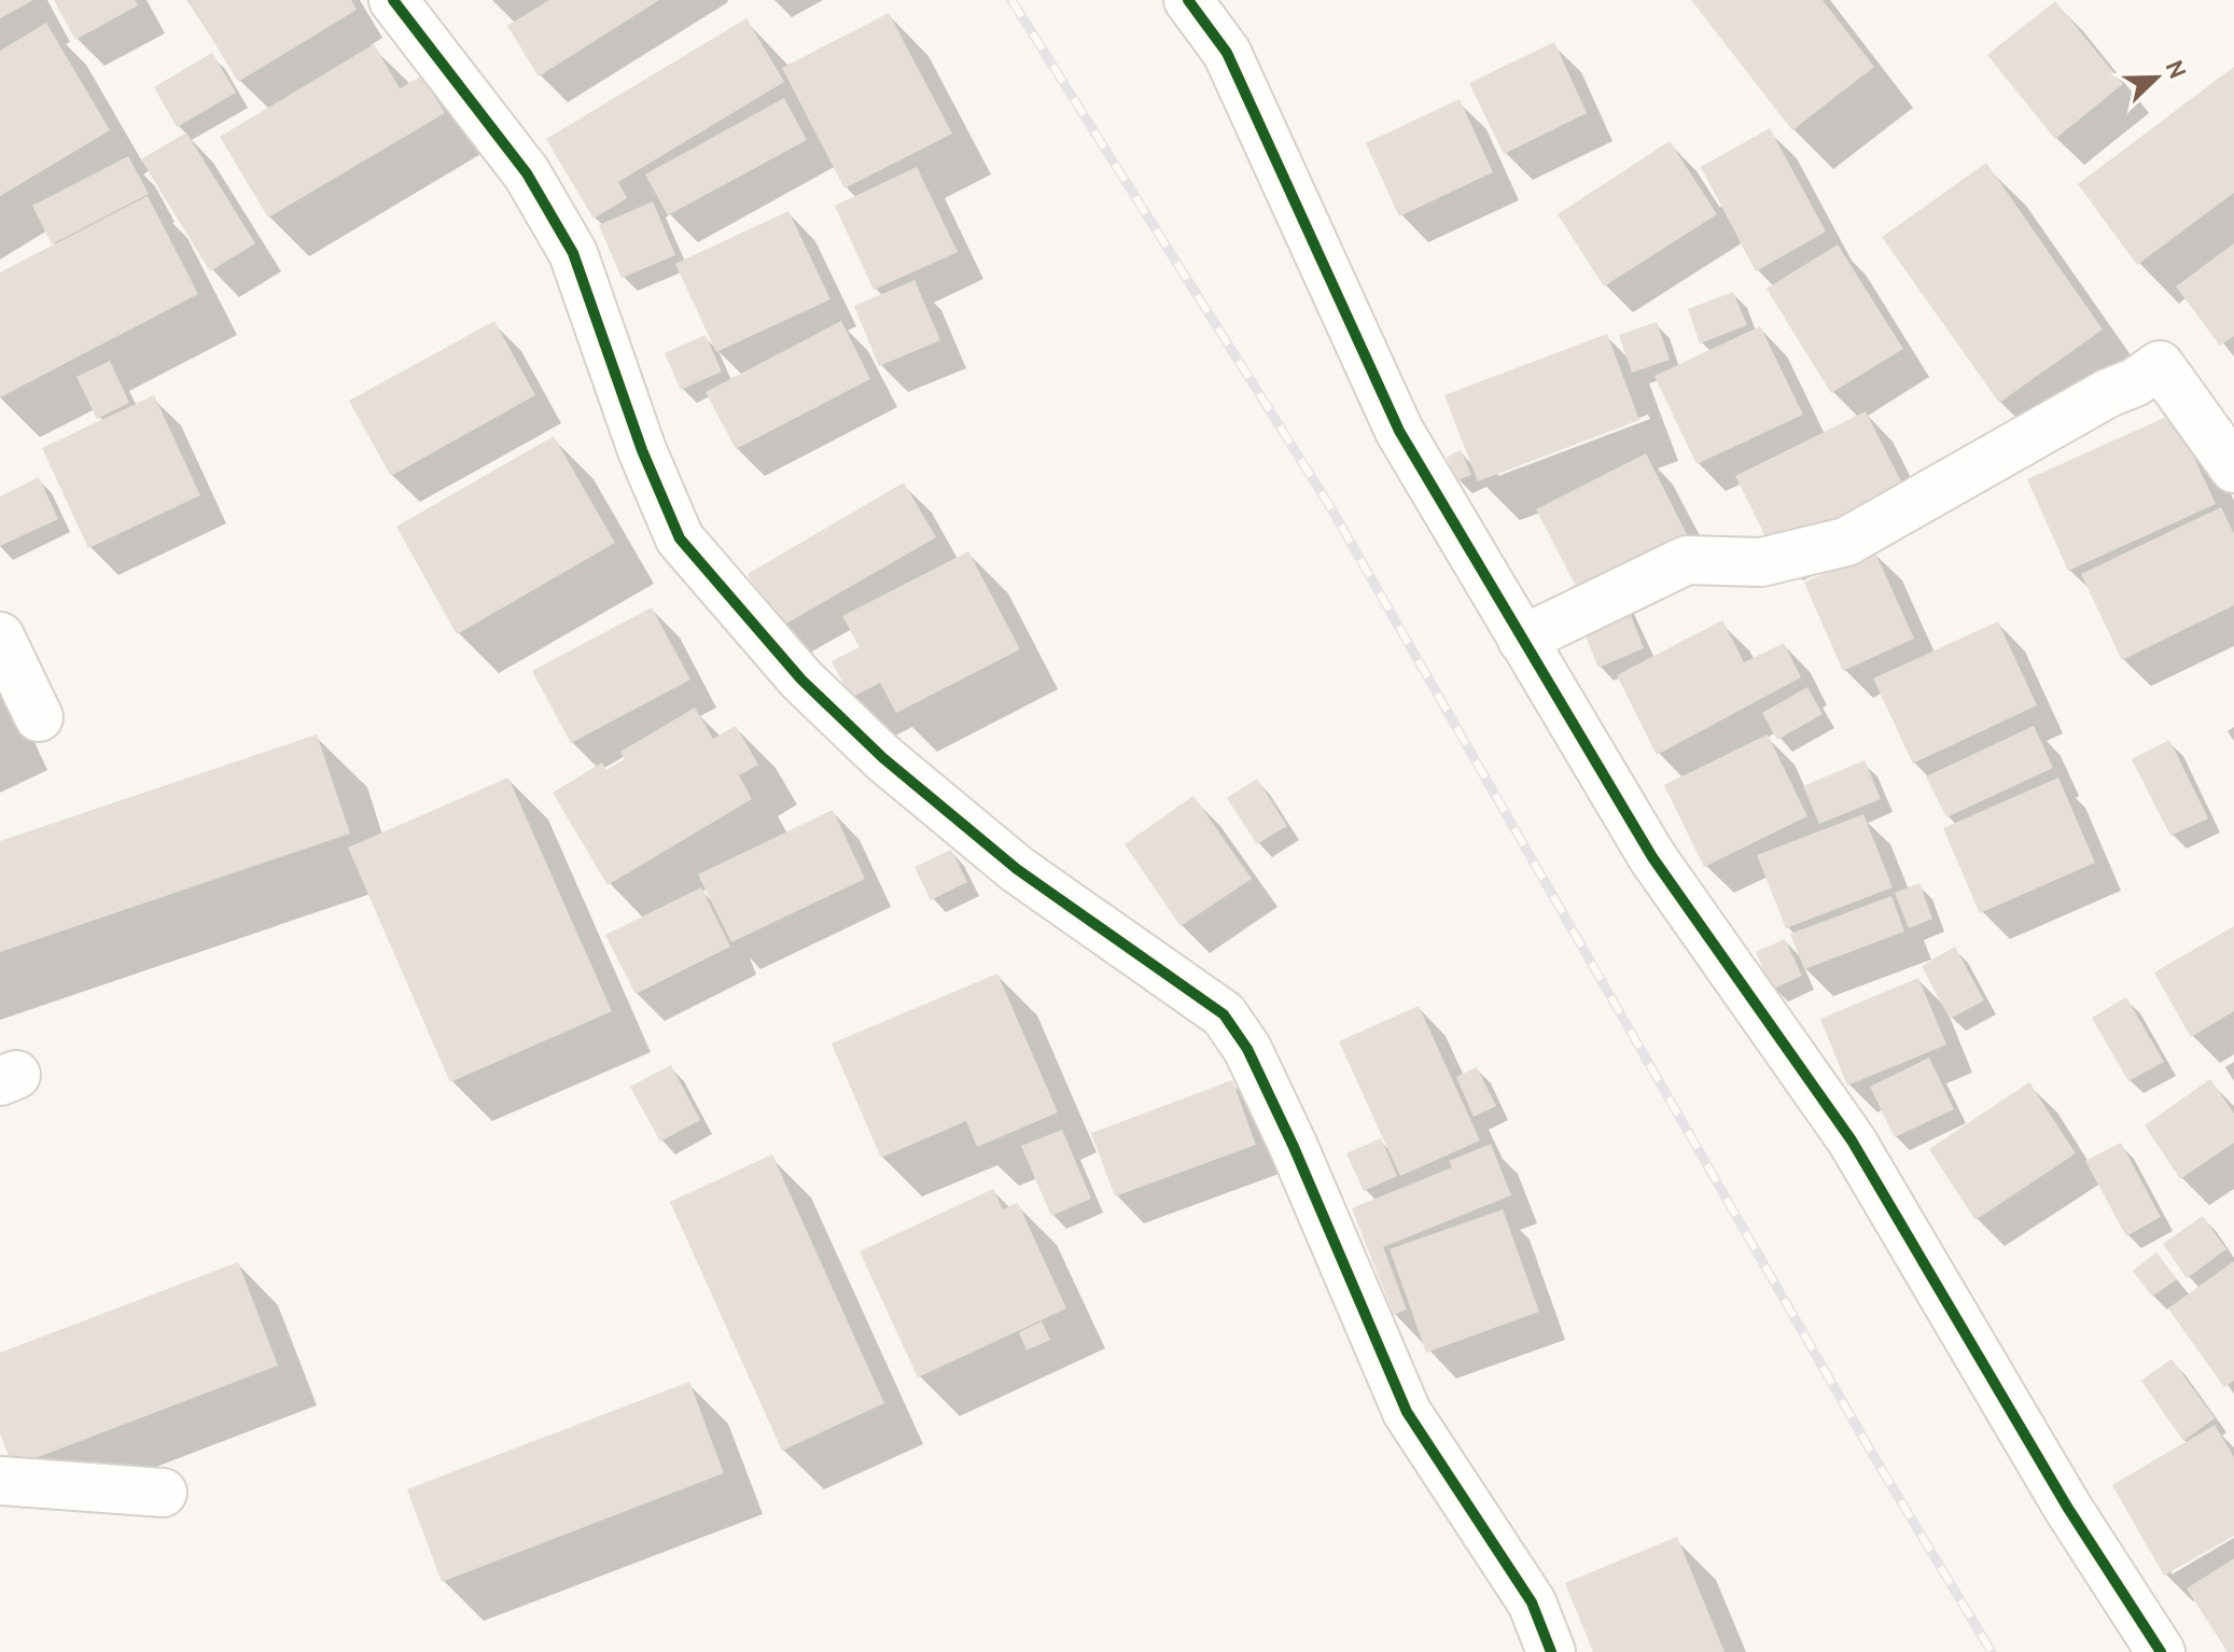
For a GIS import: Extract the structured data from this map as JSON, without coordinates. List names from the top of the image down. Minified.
{"north":"top right"}
